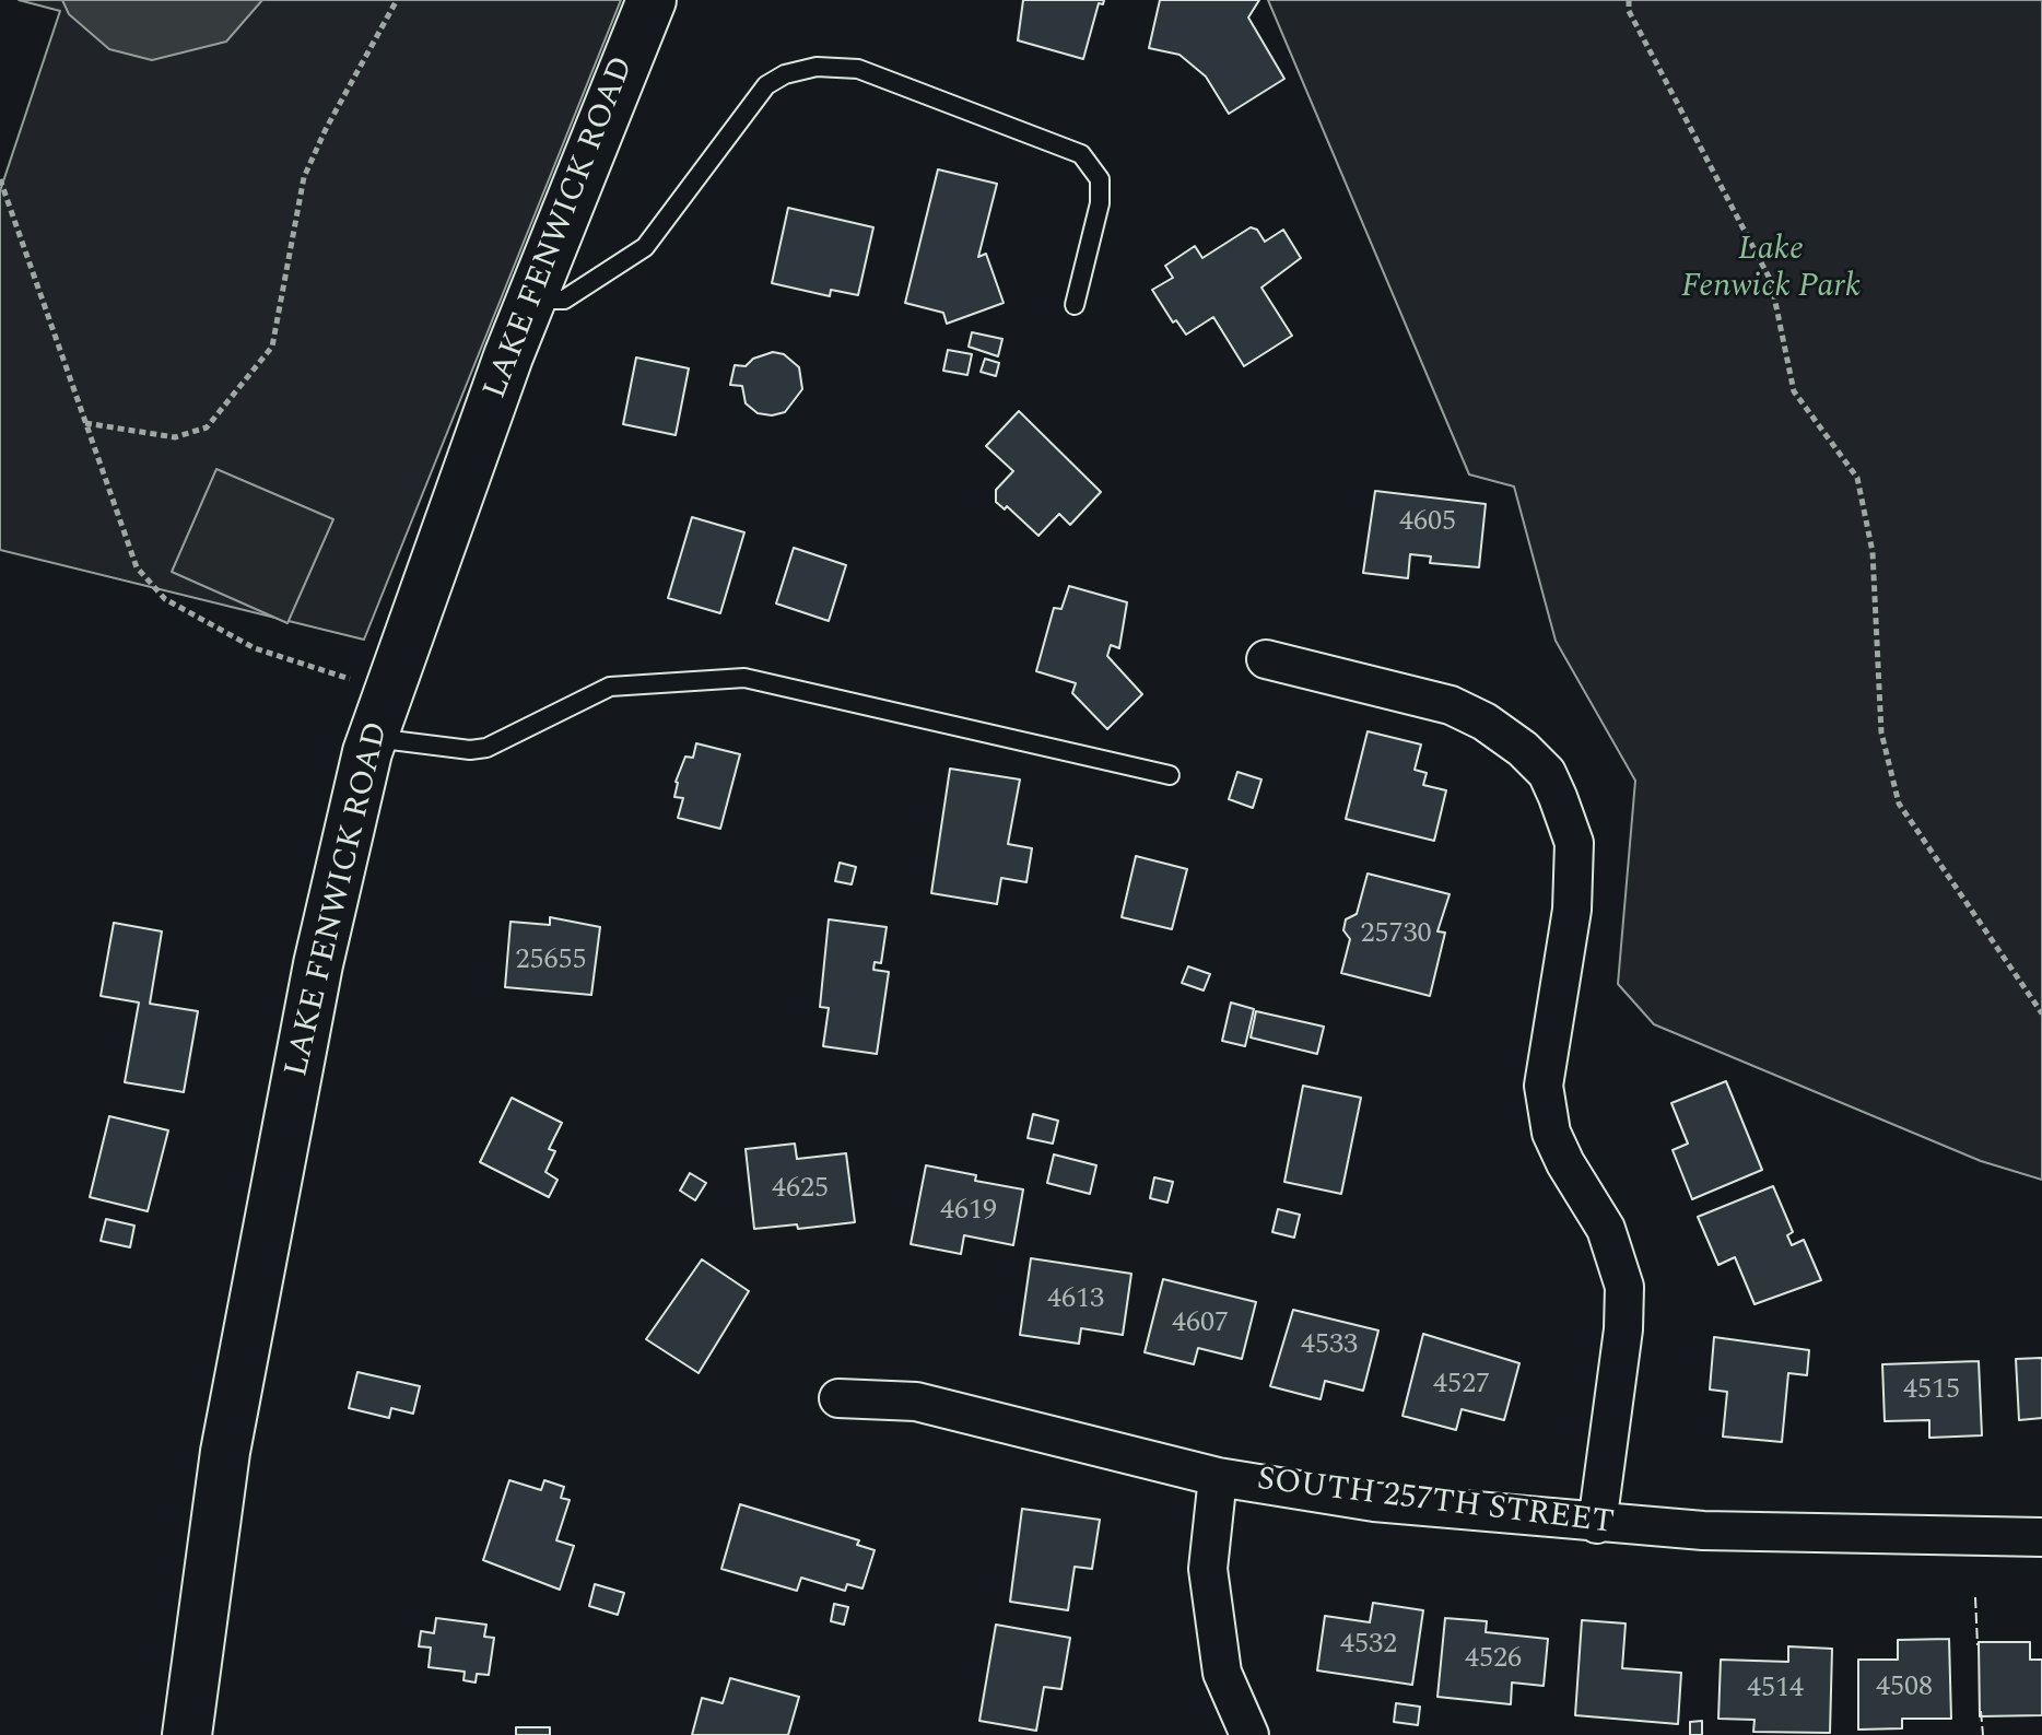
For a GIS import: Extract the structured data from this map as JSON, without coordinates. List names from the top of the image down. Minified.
{"streets":{"street":["LAKE FENWICK ROAD","SOUTH 257TH STREET"]},"parks":["Lake Fenwick Park"],"house_numbers":["4605","25730","25655","4625","4619","4613","4607","4533","4527","4515","4532","4526","4508","4514"]}
